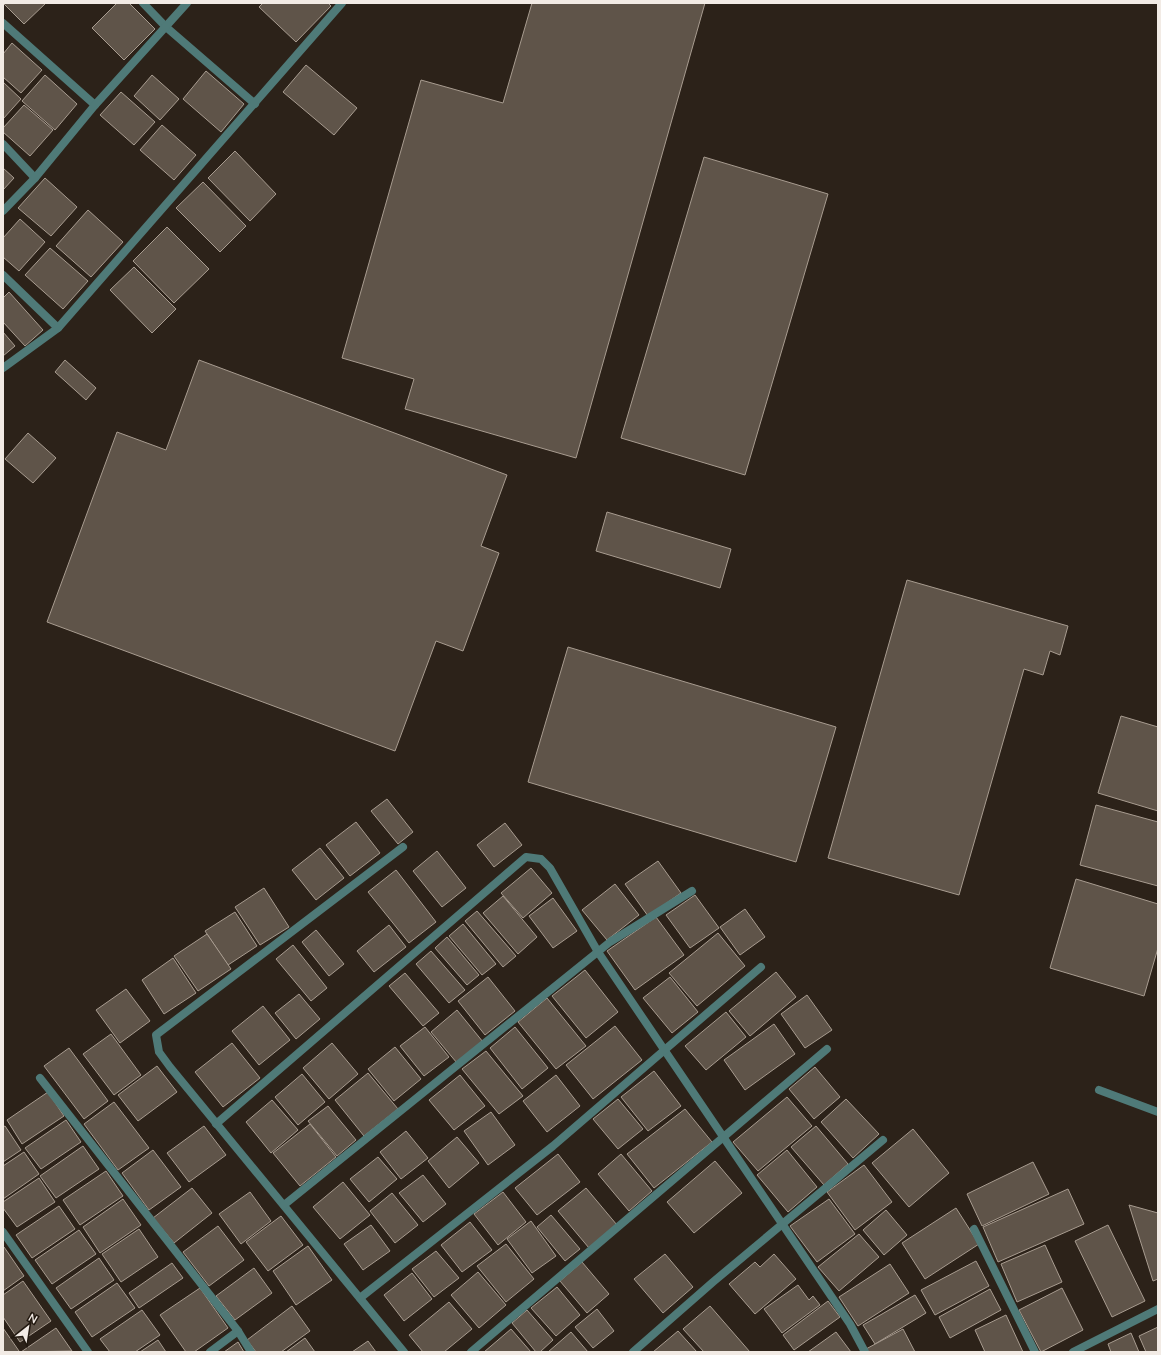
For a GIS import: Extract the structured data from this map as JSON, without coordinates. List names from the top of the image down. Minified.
{"north":"top right"}
